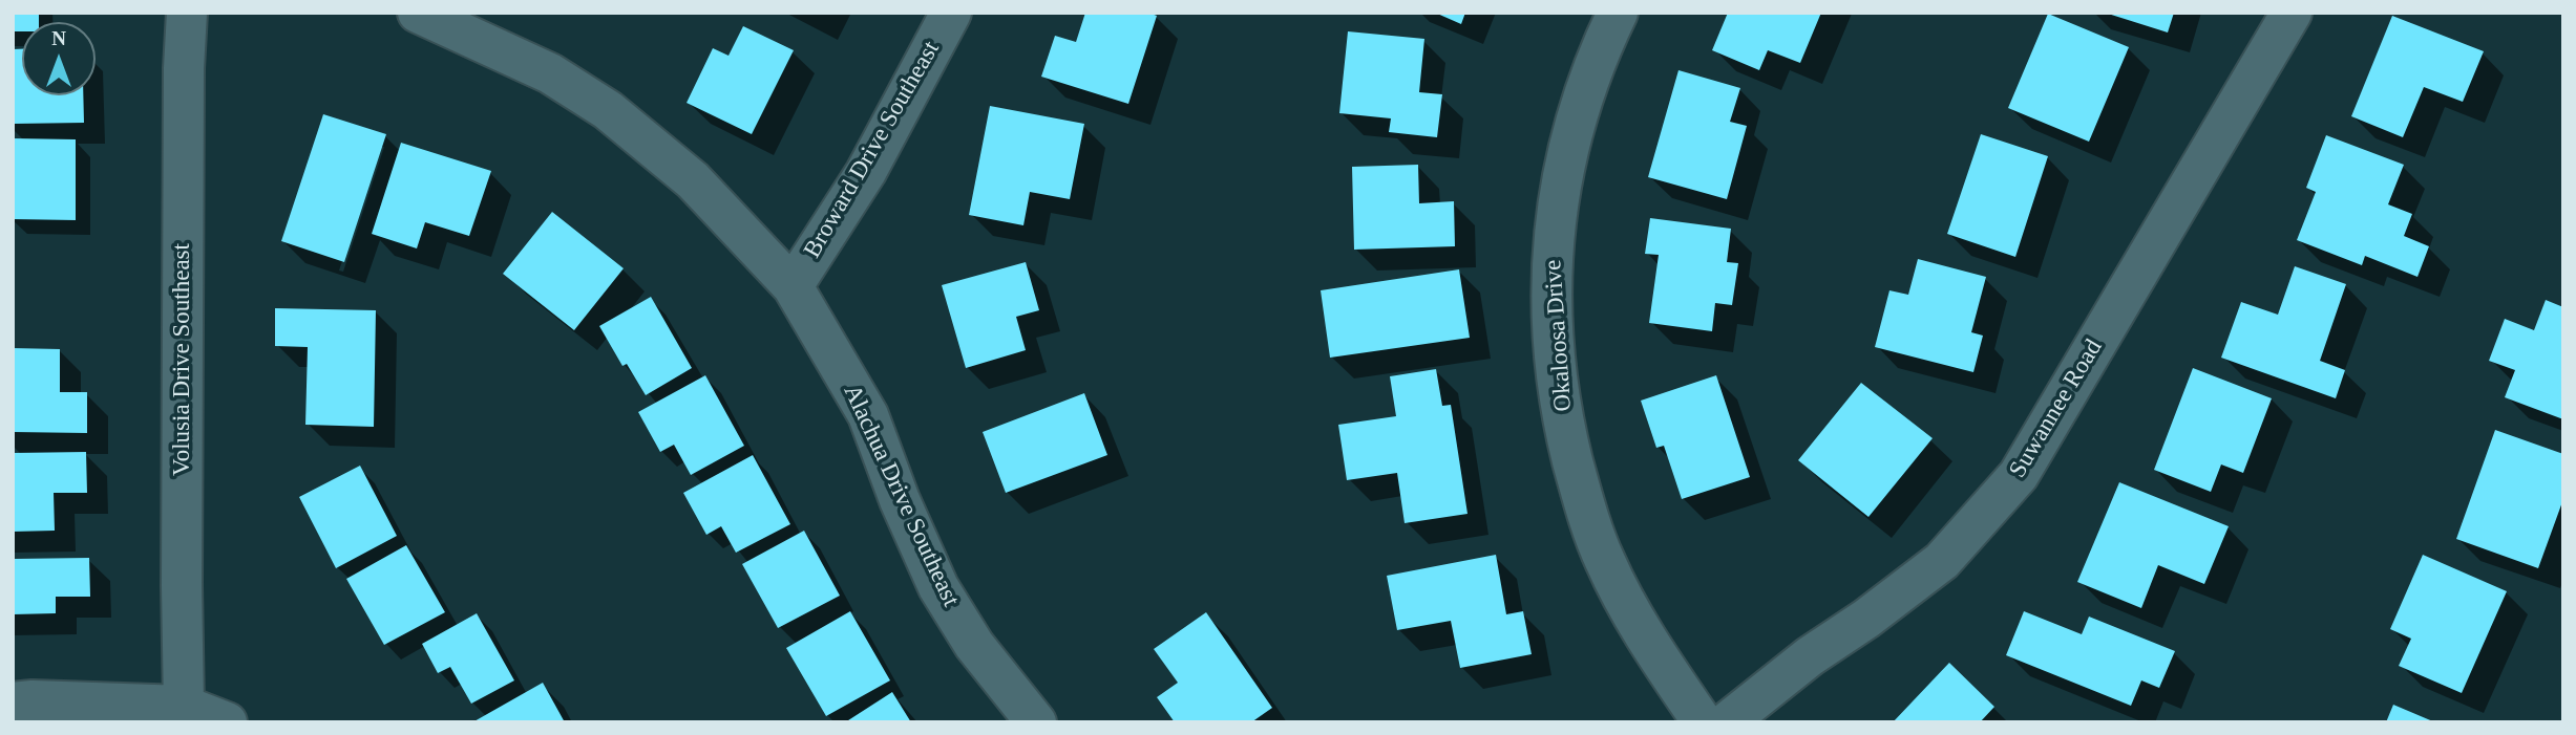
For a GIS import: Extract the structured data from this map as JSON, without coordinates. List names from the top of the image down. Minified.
{"streets":{"street":["Broward Drive Southeast","Okaloosa Drive","Volusia Drive Southeast","Suwannee Road","Alachua Drive Southeast"]},"crossings":[["Broward Drive Southeast","Alachua Drive Southeast"]],"north":"top"}
